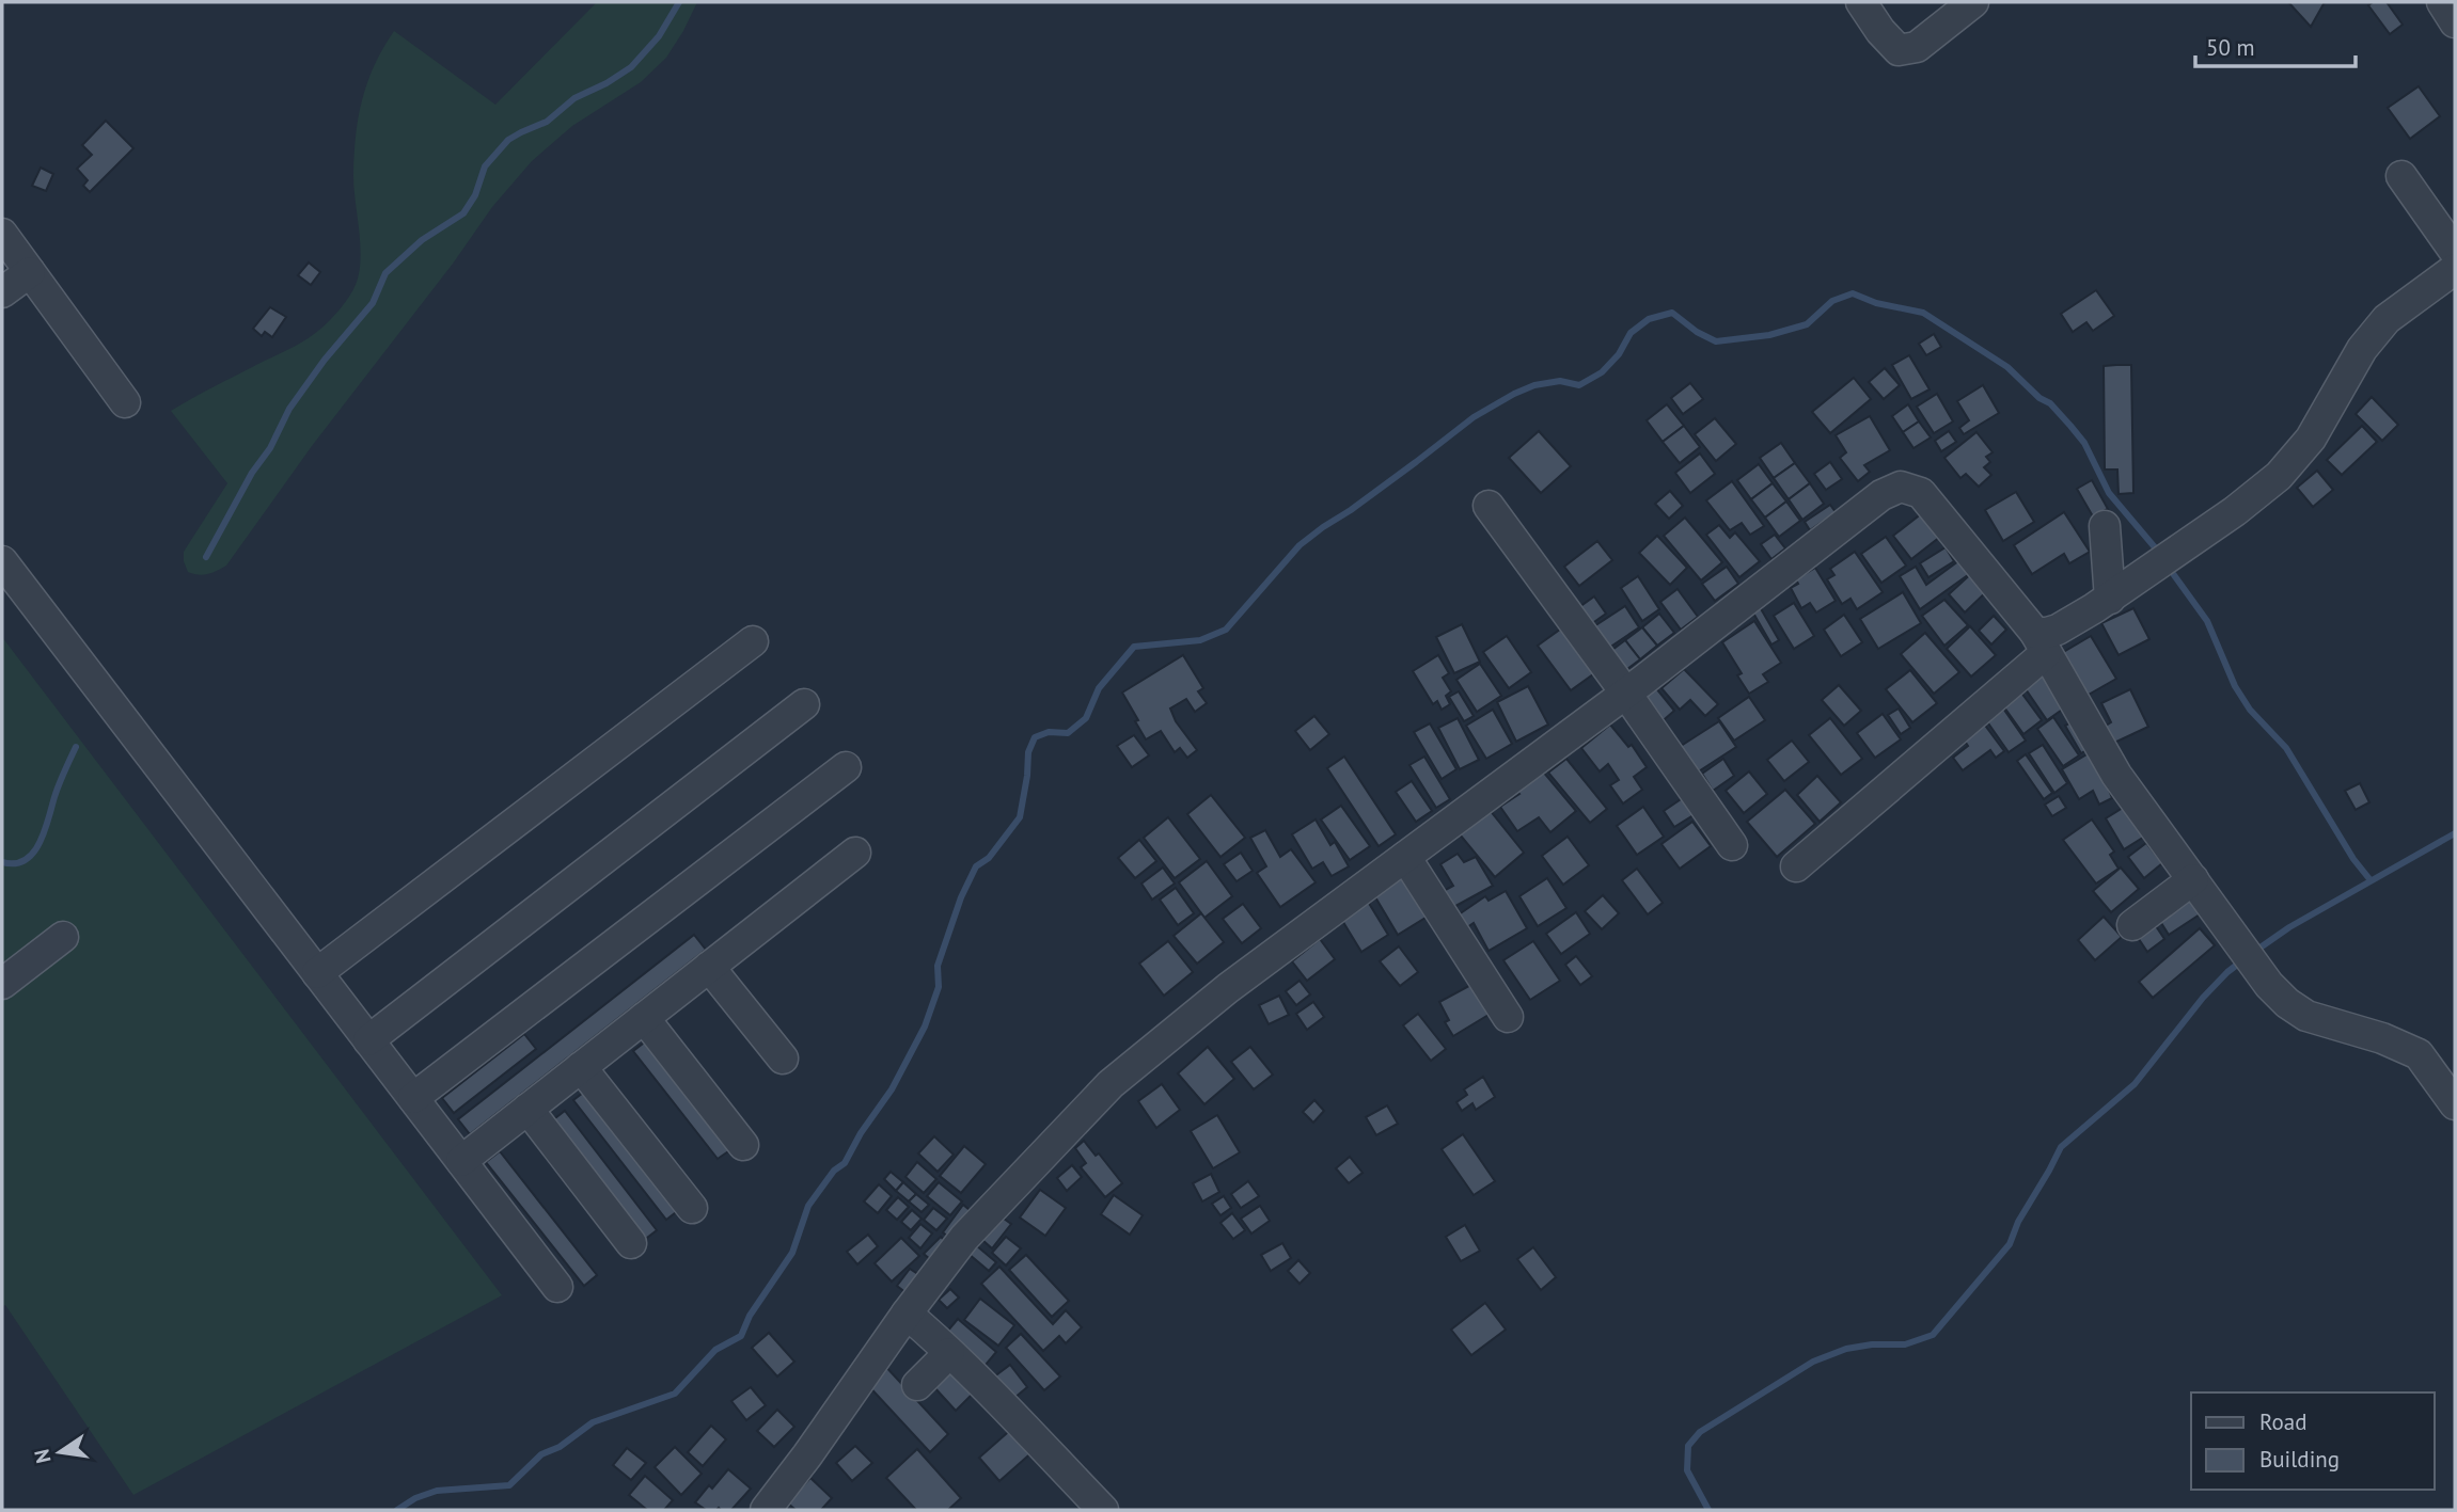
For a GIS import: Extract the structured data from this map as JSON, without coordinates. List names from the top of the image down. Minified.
{"legend":["Road","Building"],"scale_bar":"50 m","north":"left"}
